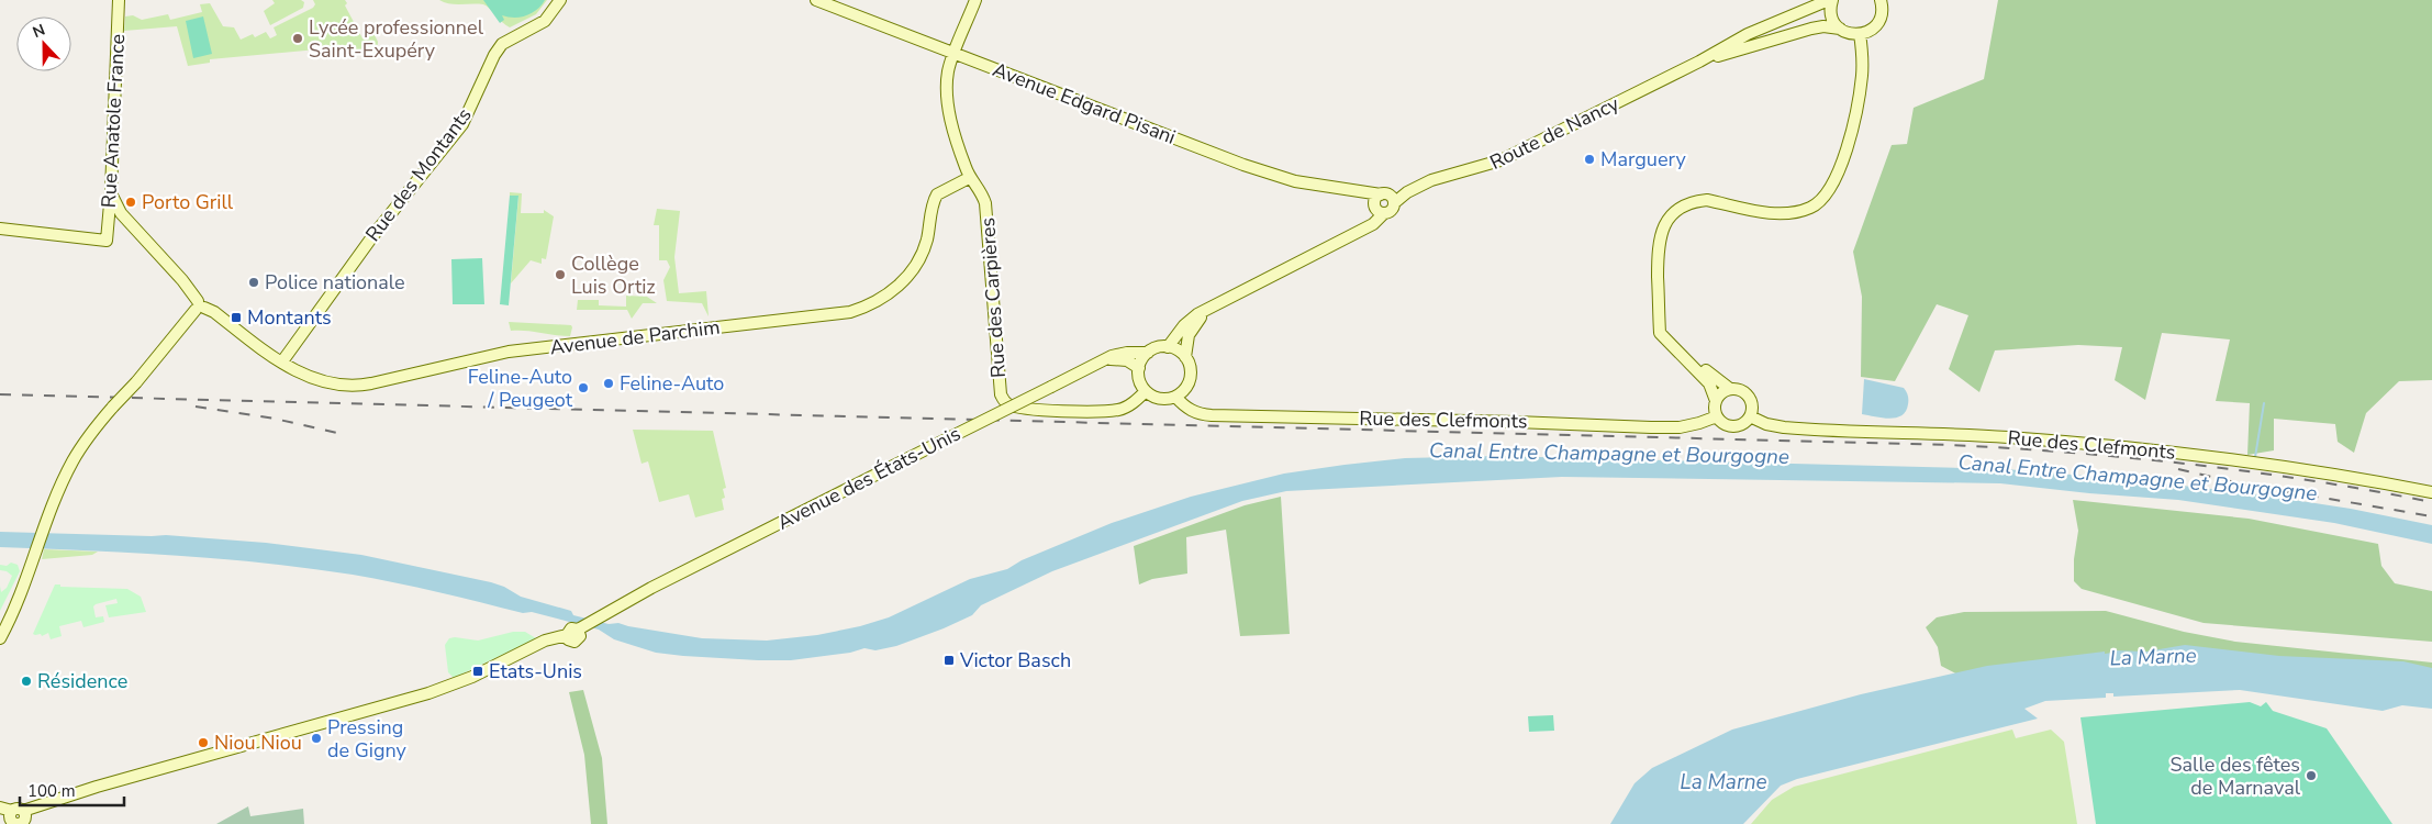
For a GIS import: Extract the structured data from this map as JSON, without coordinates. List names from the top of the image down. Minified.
{"streets":{"street":["Avenue Edgard Pisani","Rue Anatole France","Route de Nancy","Rue des Montants","Rue des Carpières","Avenue de Parchim","Rue des Clefmonts","Avenue des États-Unis"]},"crossings":[["Avenue Edgard Pisani","Route de Nancy"],["Avenue Edgard Pisani","Rue des Carpières"],["Route de Nancy","Rue des Carpières"],["Route de Nancy","Rue des Clefmonts"],["Route de Nancy","Avenue des États-Unis"],["Rue des Montants","Avenue de Parchim"],["Rue des Carpières","Avenue de Parchim"],["Rue des Carpières","Rue des Clefmonts"],["Rue des Carpières","Avenue des États-Unis"],["Rue des Clefmonts","Avenue des États-Unis"]],"water":["Canal Entre Champagne et Bourgogne","La Marne"],"places":{"other":["Lycée professionnel Saint-Exupéry","Marguery","Porto Grill","Collège Luis Ortiz","Police nationale","Feline-Auto","Feline-Auto / Peugeot","Résidence","Pressing de Gigny","Niou Niou","Salle des fêtes de Marnaval"],"transit":["Montants","Victor Basch","Etats-Unis"]},"scale_bar":"100 m","north":"top"}
